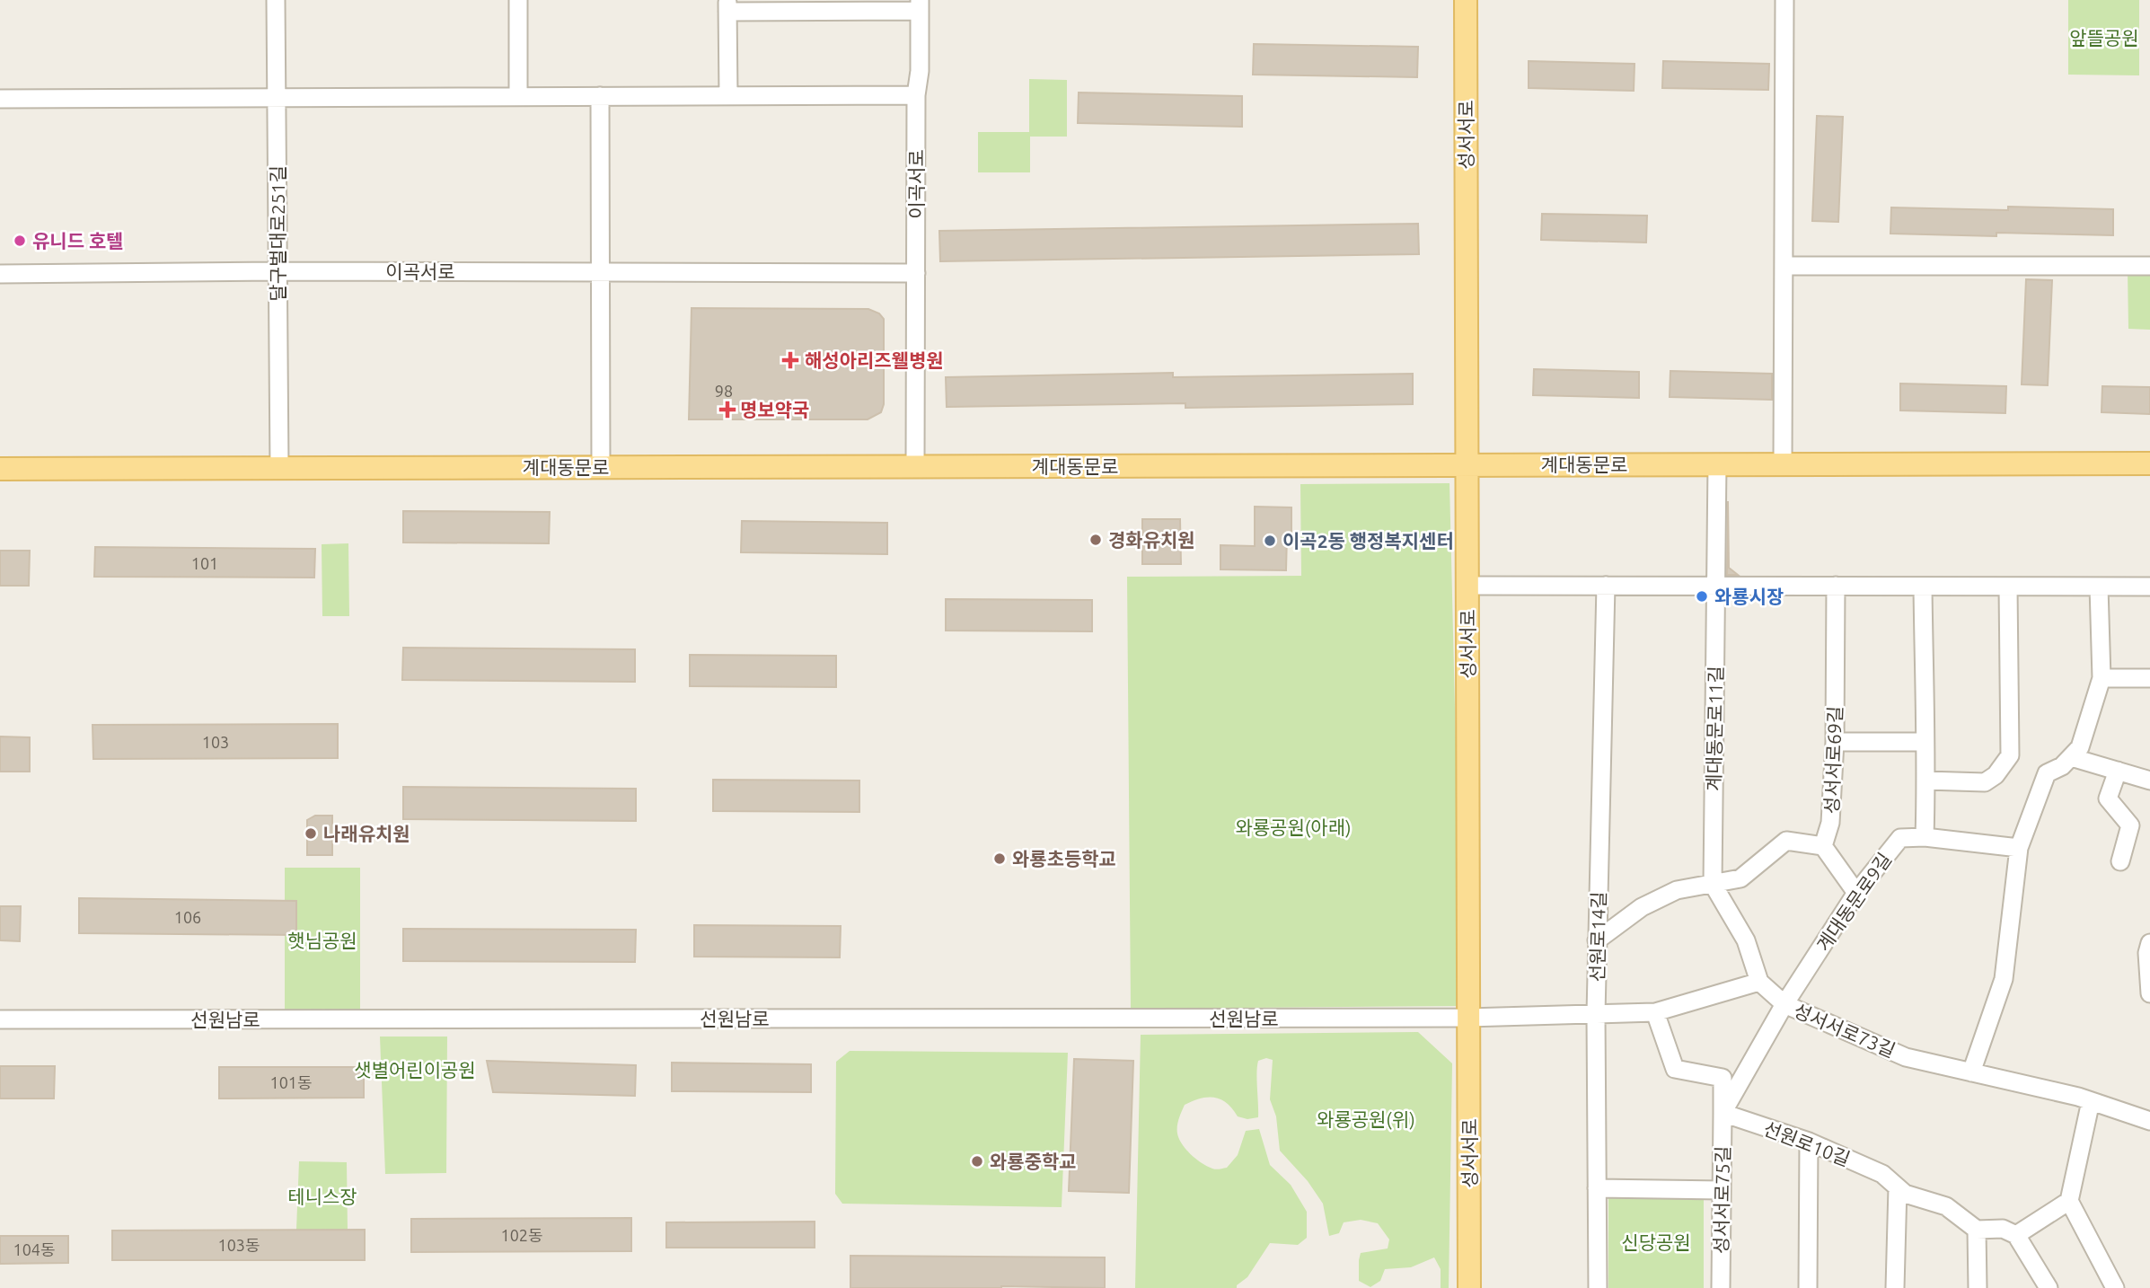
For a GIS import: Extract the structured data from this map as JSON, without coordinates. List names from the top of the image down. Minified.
{"streets":{"main road":["성서서로","계대동문로"],"street":["이곡서로","달구벌대로251길","계대동문로11길","성서서로69길","계대동문로9길","선원로14길","선원남로","성서서로73길","선원로10길","성서서로75길"]},"crossings":[["성서서로","계대동문로"],["성서서로","선원남로"],["이곡서로","달구벌대로251길"],["달구벌대로251길","계대동문로"],["계대동문로","계대동문로11길"],["계대동문로9길","성서서로73길"],["계대동문로9길","선원로10길"],["계대동문로9길","성서서로75길"],["선원로10길","성서서로75길"]],"parks":["앞뜰공원","와룡공원(아래)","햇님공원","샛별어린이공원","와룡공원(위)","테니스장","신당공원"],"places":{"other":["유니드 호텔","경화유치원","이곡2동 행정복지센터","와룡시장","나래유치원","와룡초등학교","와룡중학교"],"health":["해성아리즈웰병원","명보약국"]},"house_numbers":["98","101","103","106","101동","102동","103동","104동"]}
